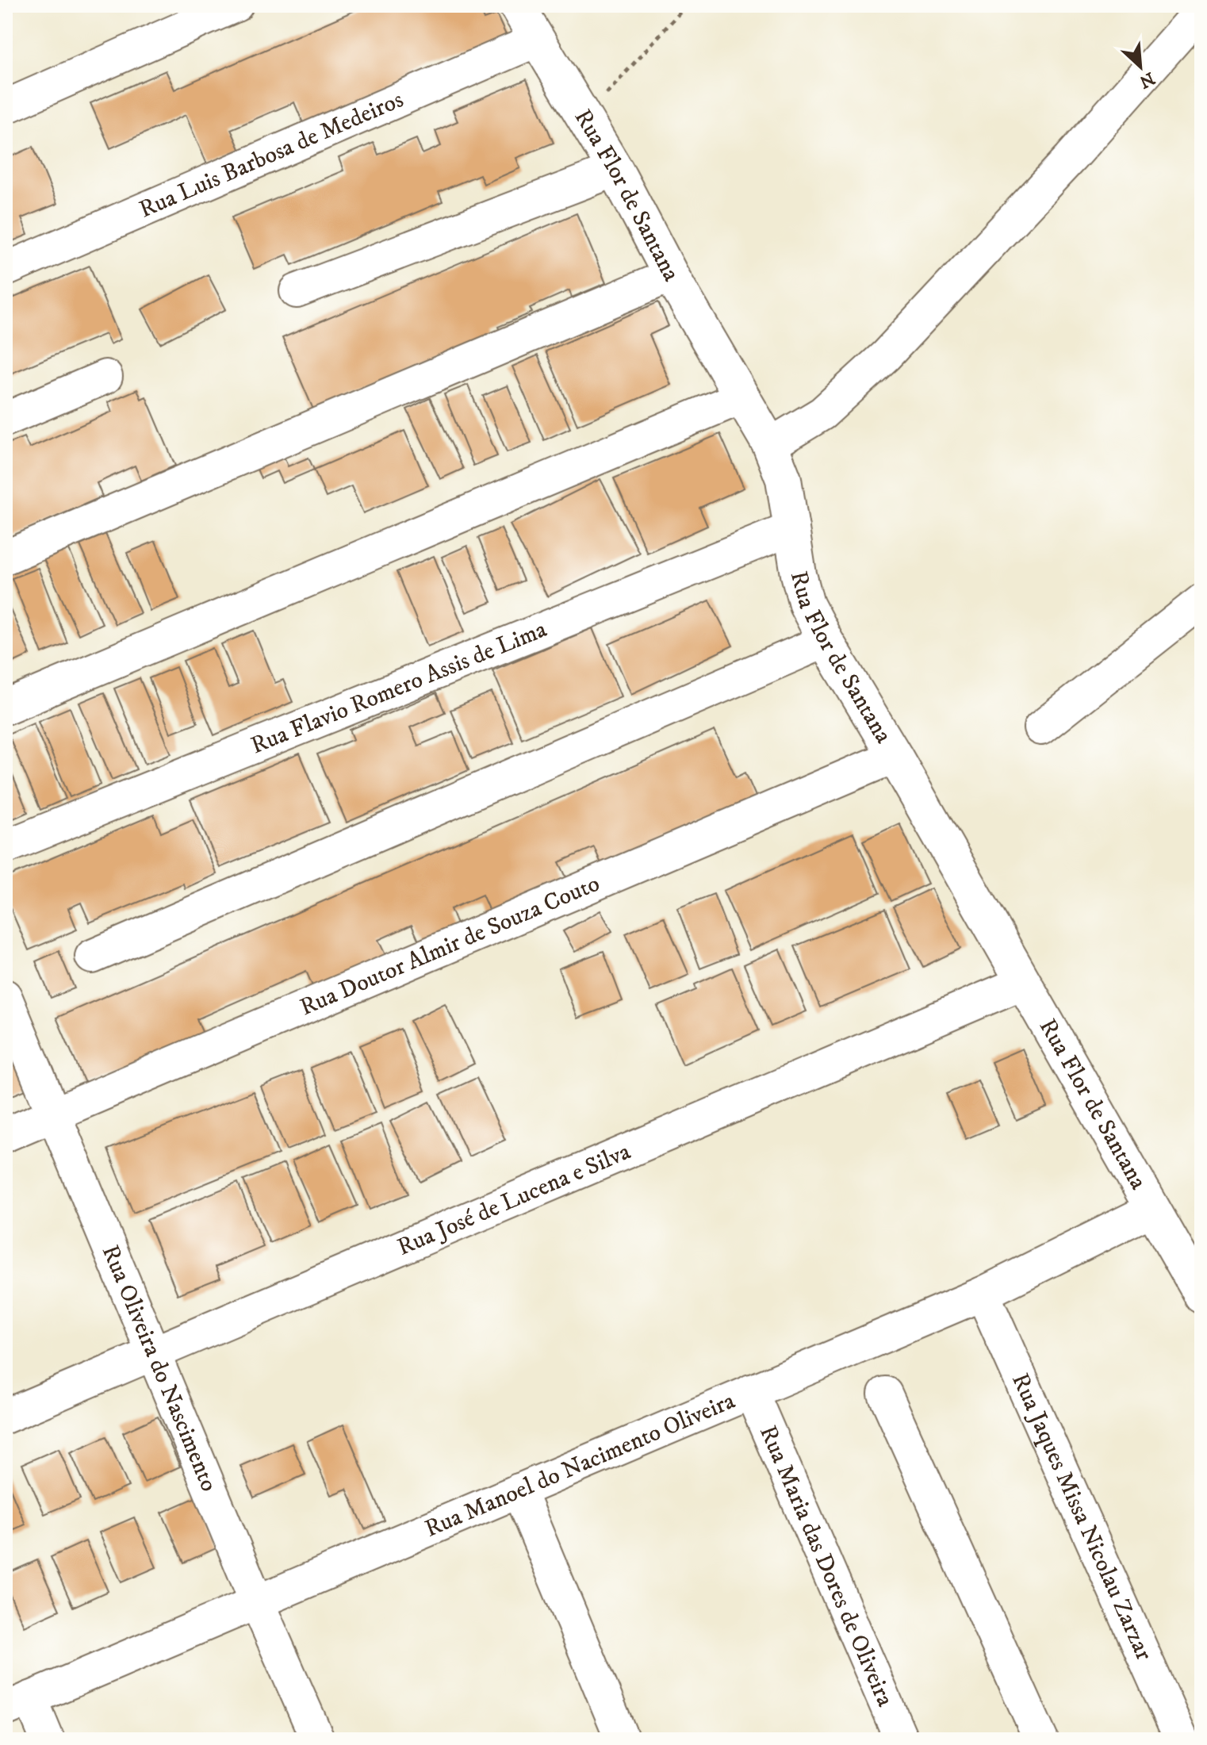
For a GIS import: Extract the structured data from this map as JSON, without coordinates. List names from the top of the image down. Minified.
{"streets":{"street":["Rua Luis Barbosa de Medeiros","Rua Flor de Santana","Rua Flavio Romero Assis de Lima","Rua Doutor Almir de Souza Couto","Rua José de Lucena e Silva","Rua Oliveira do Nascimento","Rua Manoel do Nacimento Oliveira","Rua Jaques Missa Nicolau Zarzar","Rua Maria das Dores de Oliveira"]},"crossings":[["Rua Luis Barbosa de Medeiros","Rua Flor de Santana"],["Rua Flor de Santana","Rua Flavio Romero Assis de Lima"],["Rua Flor de Santana","Rua Doutor Almir de Souza Couto"],["Rua Flor de Santana","Rua José de Lucena e Silva"],["Rua Flor de Santana","Rua Manoel do Nacimento Oliveira"],["Rua Doutor Almir de Souza Couto","Rua Oliveira do Nascimento"],["Rua José de Lucena e Silva","Rua Oliveira do Nascimento"],["Rua Oliveira do Nascimento","Rua Manoel do Nacimento Oliveira"],["Rua Manoel do Nacimento Oliveira","Rua Jaques Missa Nicolau Zarzar"],["Rua Manoel do Nacimento Oliveira","Rua Maria das Dores de Oliveira"]],"north":"bottom right"}
